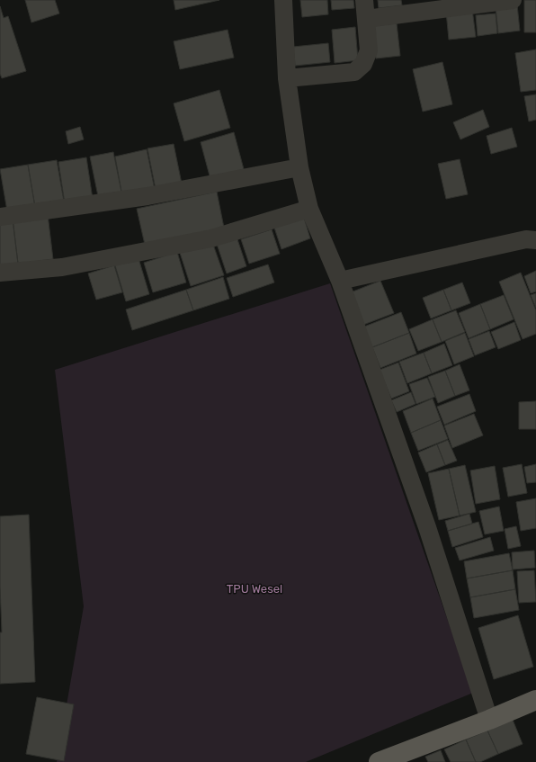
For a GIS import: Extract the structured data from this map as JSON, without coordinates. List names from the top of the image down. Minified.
{"parks":["TPU Wesel"]}
